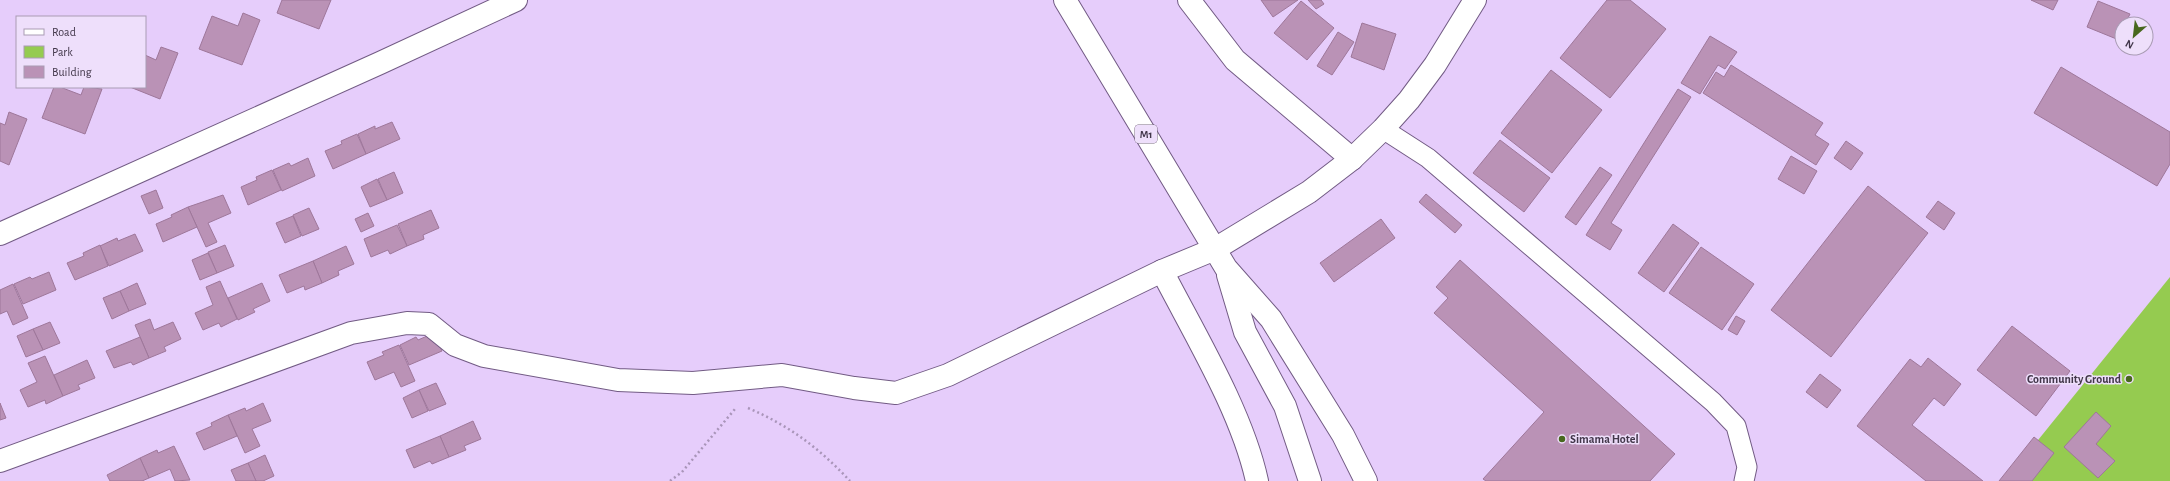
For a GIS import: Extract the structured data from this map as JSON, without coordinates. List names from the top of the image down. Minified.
{"streets":{"main road":["M1"]},"places":["Community Ground","Simama Hotel"],"legend":["Road","Park","Building"],"north":"bottom left"}
